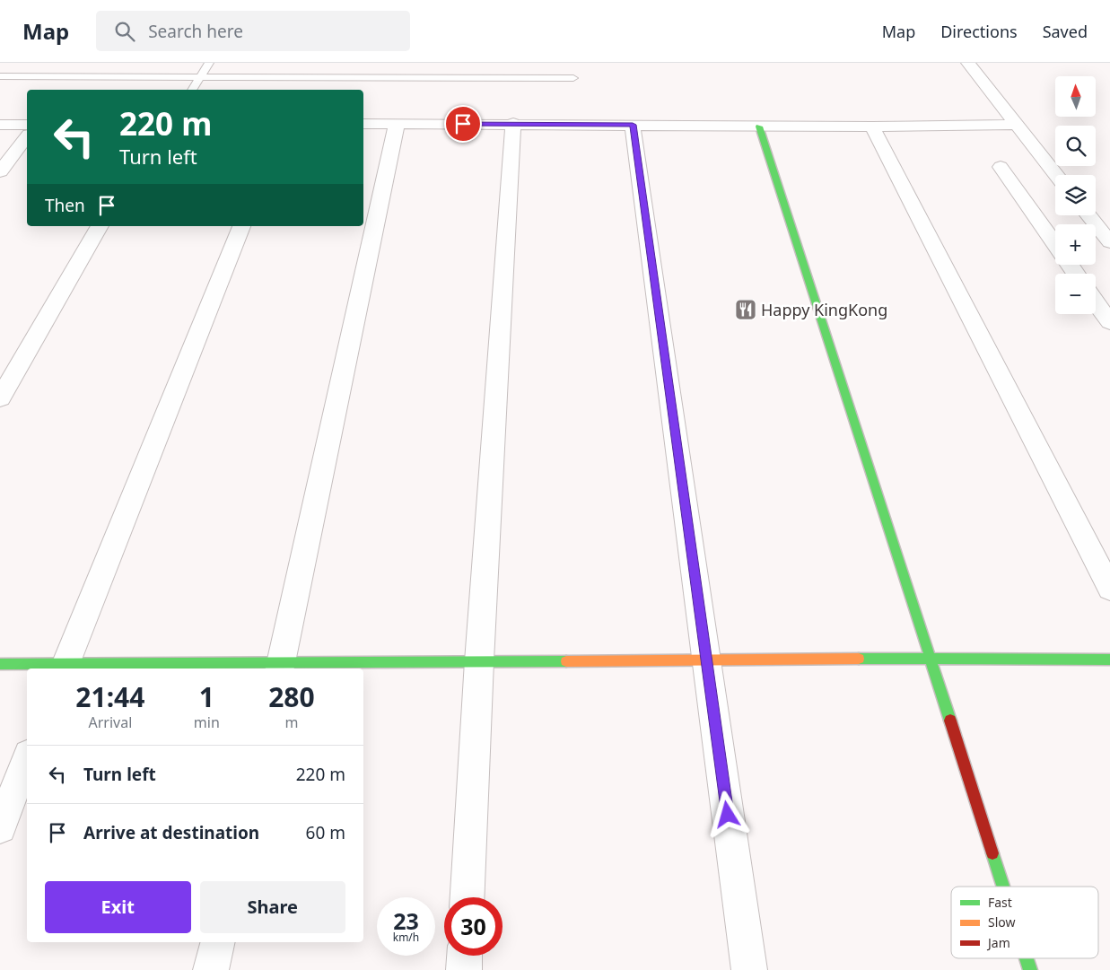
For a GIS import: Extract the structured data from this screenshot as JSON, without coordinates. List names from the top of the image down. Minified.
{"places":{"restaurant":["Happy KingKong"]},"legend":["Fast","Slow","Jam"],"north":"top","page":{"header":"Map","search":"Search here","nav":["Map","Directions","Saved"],"map_buttons":["+","−"],"turn":["220 m","Turn left"],"then":"Then","eta":["21:44","Arrival","1","min","280","m"],"list":[{"name":"Turn left","value":"220 m"},{"name":"Arrive at destination","value":"60 m"}],"buttons":["Exit","Share"],"speed":"23 km/h","limit":"30"}}
